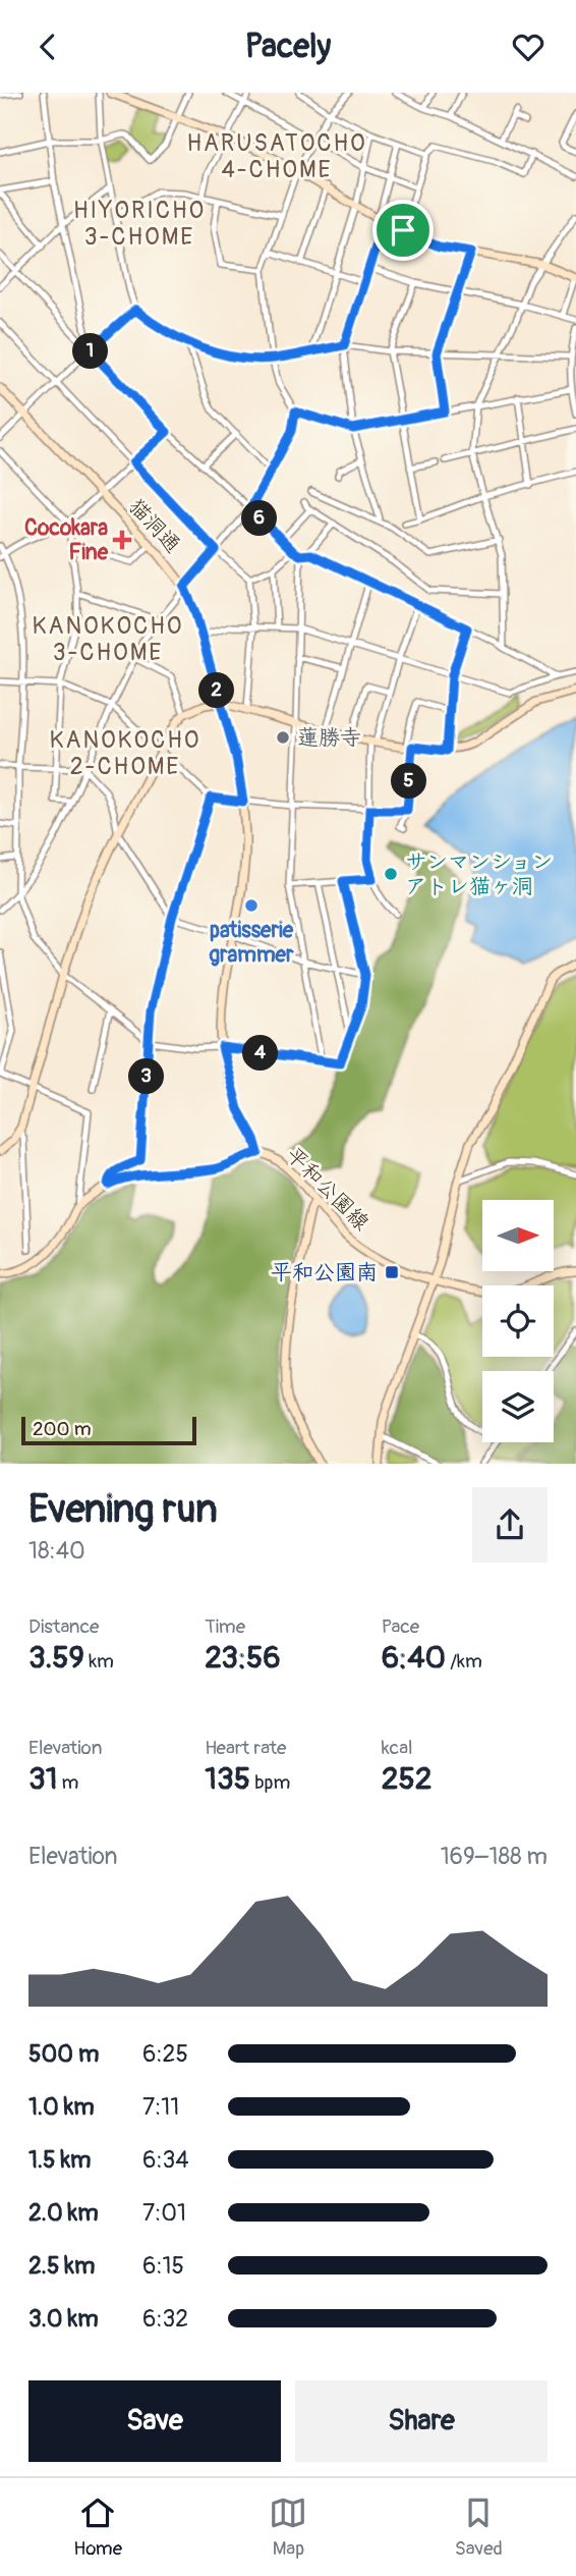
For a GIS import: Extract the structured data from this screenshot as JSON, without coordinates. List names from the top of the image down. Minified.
{"streets":{"street":["猫洞通","平和公園線"]},"crossings":[["猫洞通","平和公園線"]],"districts":["HARUSATOCHO 4-CHOME","HIYORICHO 3-CHOME","KANOKOCHO 3-CHOME","KANOKOCHO 2-CHOME"],"places":{"health":["Cocokara Fine"],"other":["蓮勝寺","サンマンション アトレ猫ヶ洞","patisserie grammer"],"transit":["平和公園南"]},"scale_bar":"200 m","north":"right","page":{"header":"Pacely","pins":["1","6","2","5","4","3"],"scale":"200 m","heading":["Evening run","18:40"],"stats":[["Distance","3.59 km"],["Time","23:56"],["Pace","6:40 /km"],["Elevation","31 m"],["Heart rate","135 bpm"],["kcal","252"]],"chart":["Elevation","169–188 m"],"list":[{"name":"500 m","note":"6:25"},{"name":"1.0 km","note":"7:11"},{"name":"1.5 km","note":"6:34"},{"name":"2.0 km","note":"7:01"},{"name":"2.5 km","note":"6:15"},{"name":"3.0 km","note":"6:32"}],"buttons":["Save","Share"],"tabs":["Home","Map","Saved"]}}
